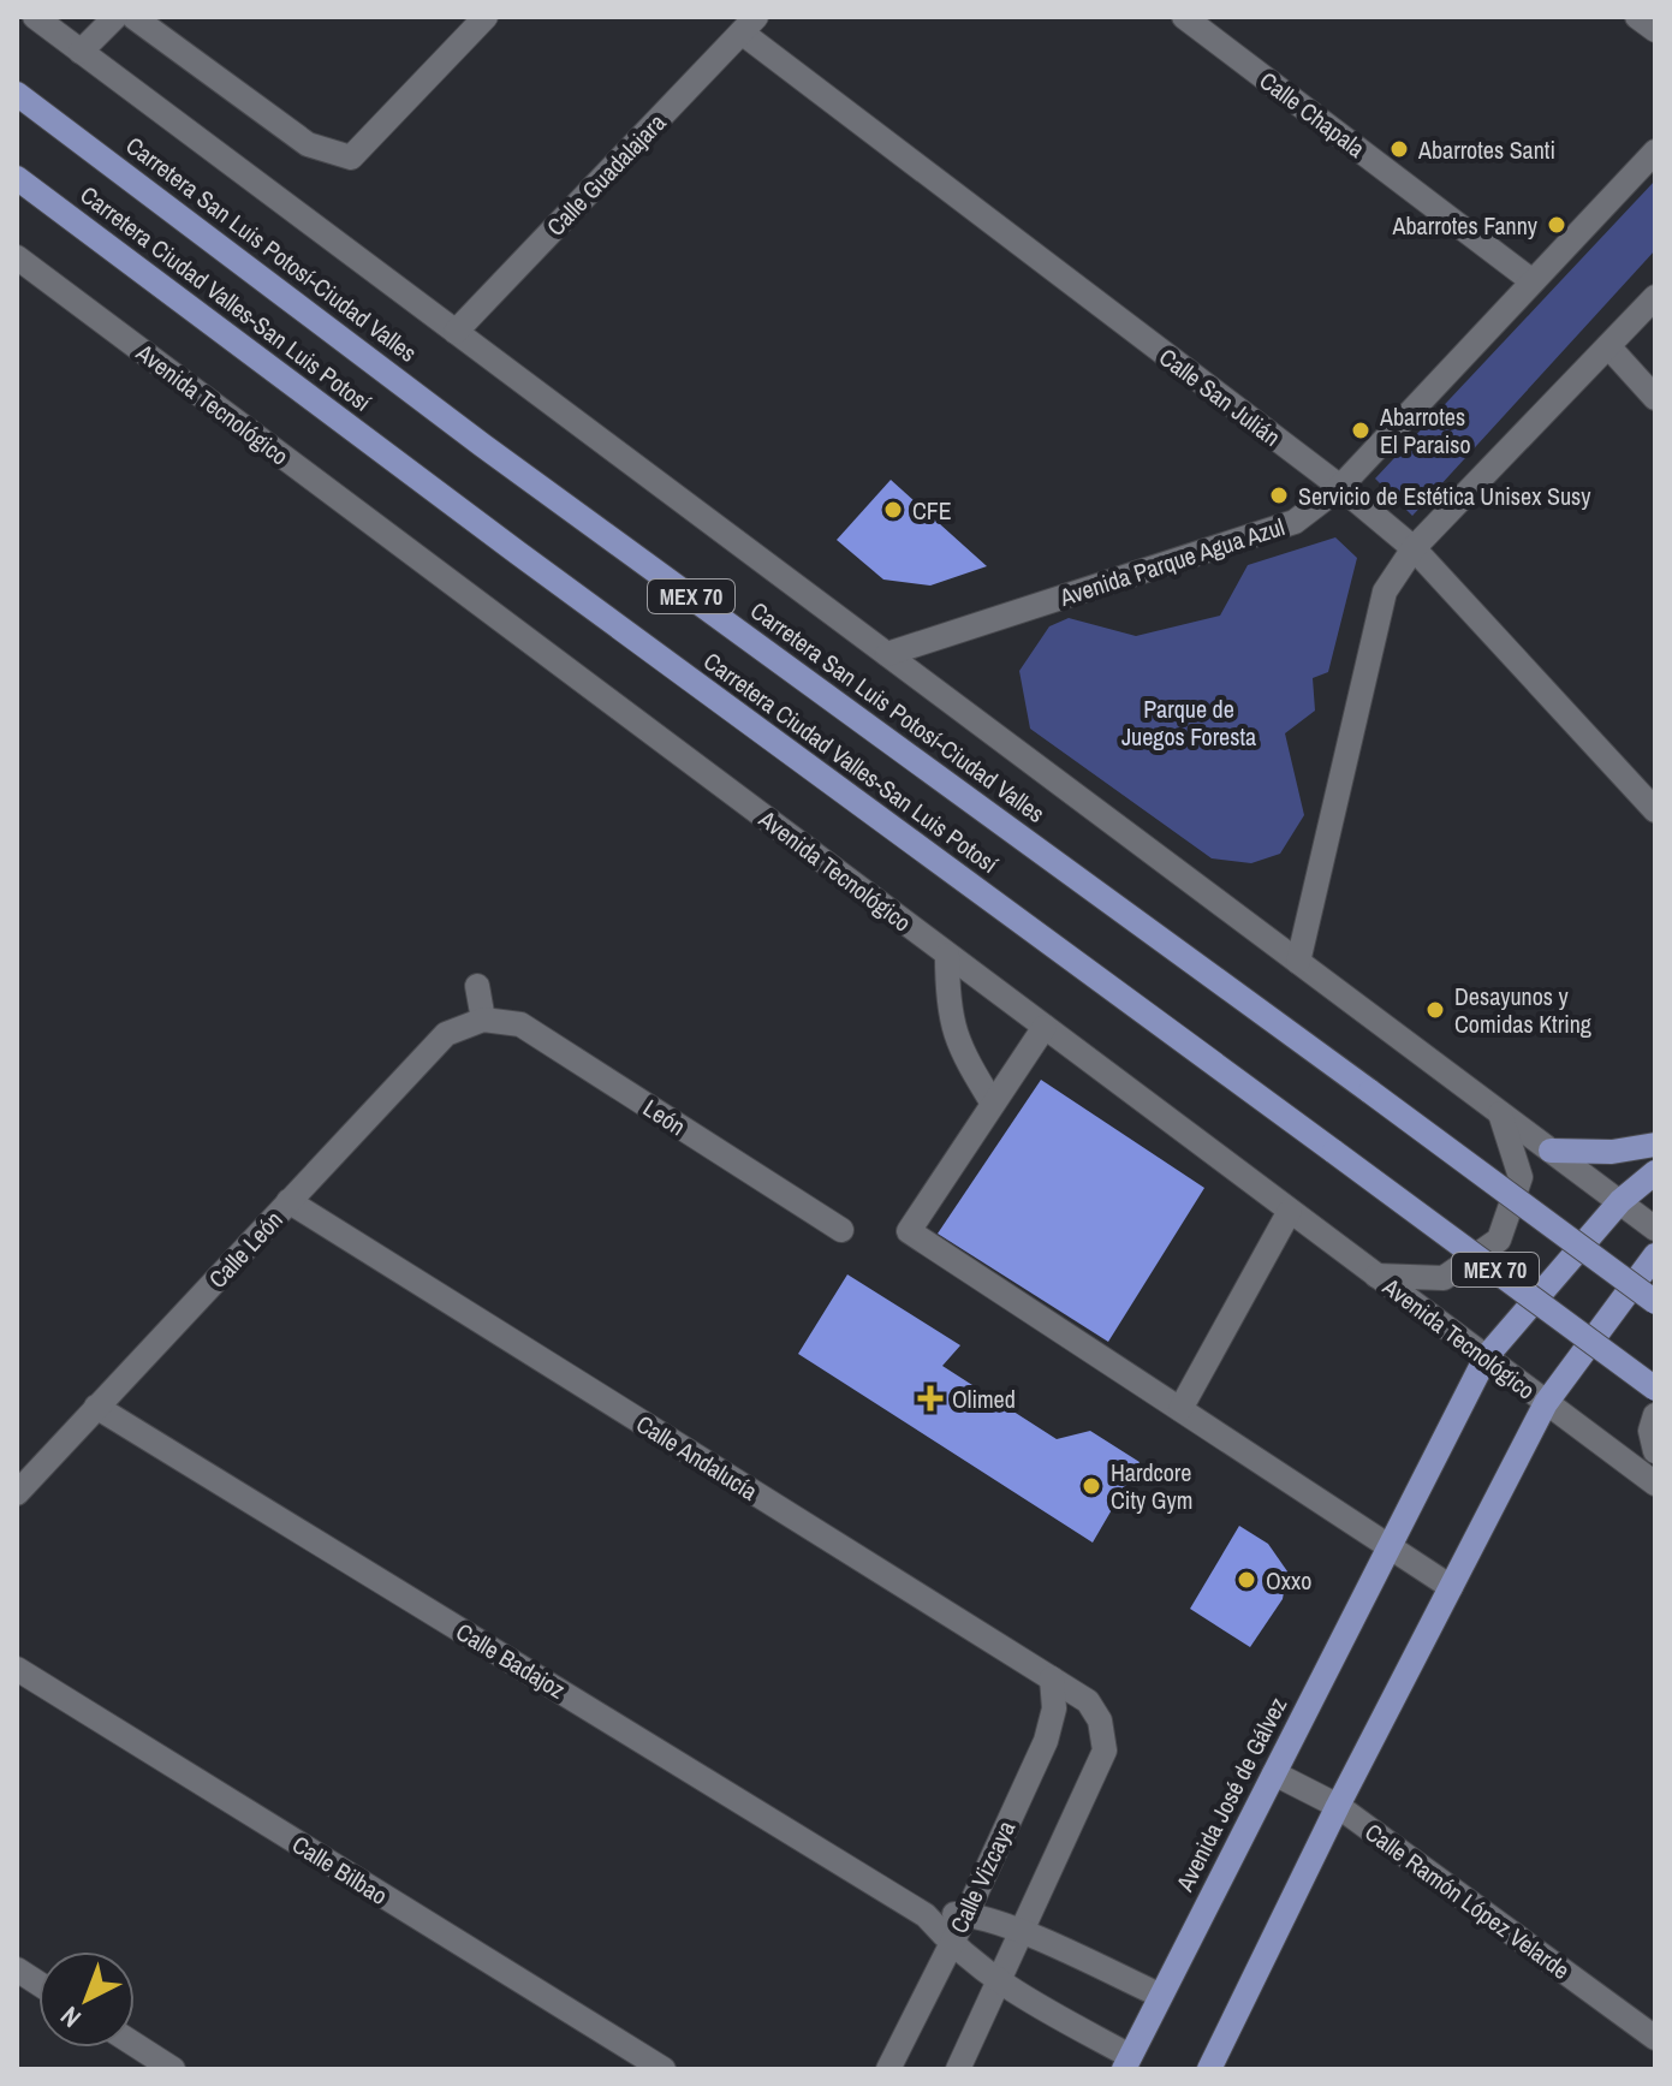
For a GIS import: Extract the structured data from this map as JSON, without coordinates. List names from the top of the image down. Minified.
{"streets":{"main road":["Carretera San Luis Potosí-Ciudad Valles","Carretera Ciudad Valles-San Luis Potosí","MEX 70","Avenida José de Gálvez"],"street":["Calle Chapala","Calle Guadalajara","Calle San Julián","Avenida Tecnológico","Avenida Parque Agua Azul","León","Calle León","Calle Andalucía","Calle Badajoz","Calle Bilbao","Calle Vizcaya","Calle Ramón López Velarde"]},"crossings":[["Calle Chapala","Avenida Parque Agua Azul"],["Calle Guadalajara","Calle San Julián"],["Calle San Julián","Avenida Parque Agua Azul"],["Avenida Tecnológico","Avenida José de Gálvez"],["León","Calle León"],["Calle León","Calle Andalucía"],["Calle León","Calle Badajoz"],["Calle Andalucía","Calle Vizcaya"],["Calle Badajoz","Avenida José de Gálvez"],["Calle Badajoz","Calle Vizcaya"],["Avenida José de Gálvez","Calle Ramón López Velarde"]],"parks":["Parque de Juegos Foresta"],"places":{"other":["Abarrotes Santi","Abarrotes Fanny","Abarrotes El Paraiso","Servicio de Estética Unisex Susy","CFE","Desayunos y Comidas Ktring","Hardcore City Gym","Oxxo"],"health":["Olimed"]},"north":"bottom left"}
